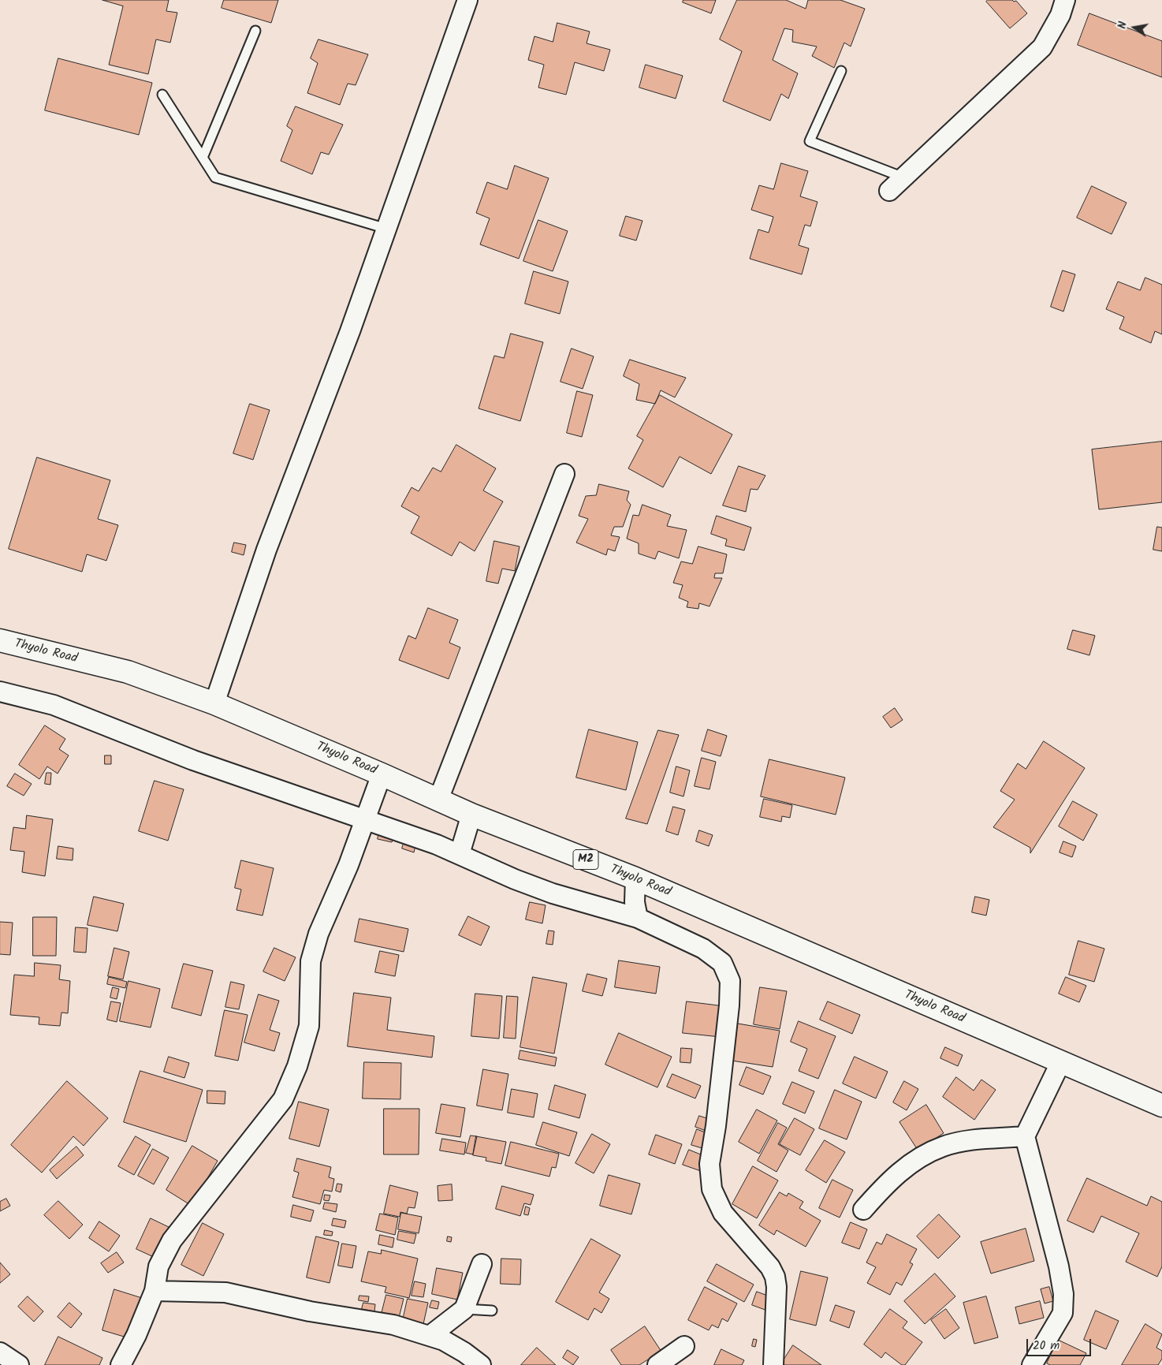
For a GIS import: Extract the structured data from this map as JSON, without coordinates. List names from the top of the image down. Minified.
{"streets":{"highway":["Thyolo Road","M2"]},"scale_bar":"20 m","north":"left"}
